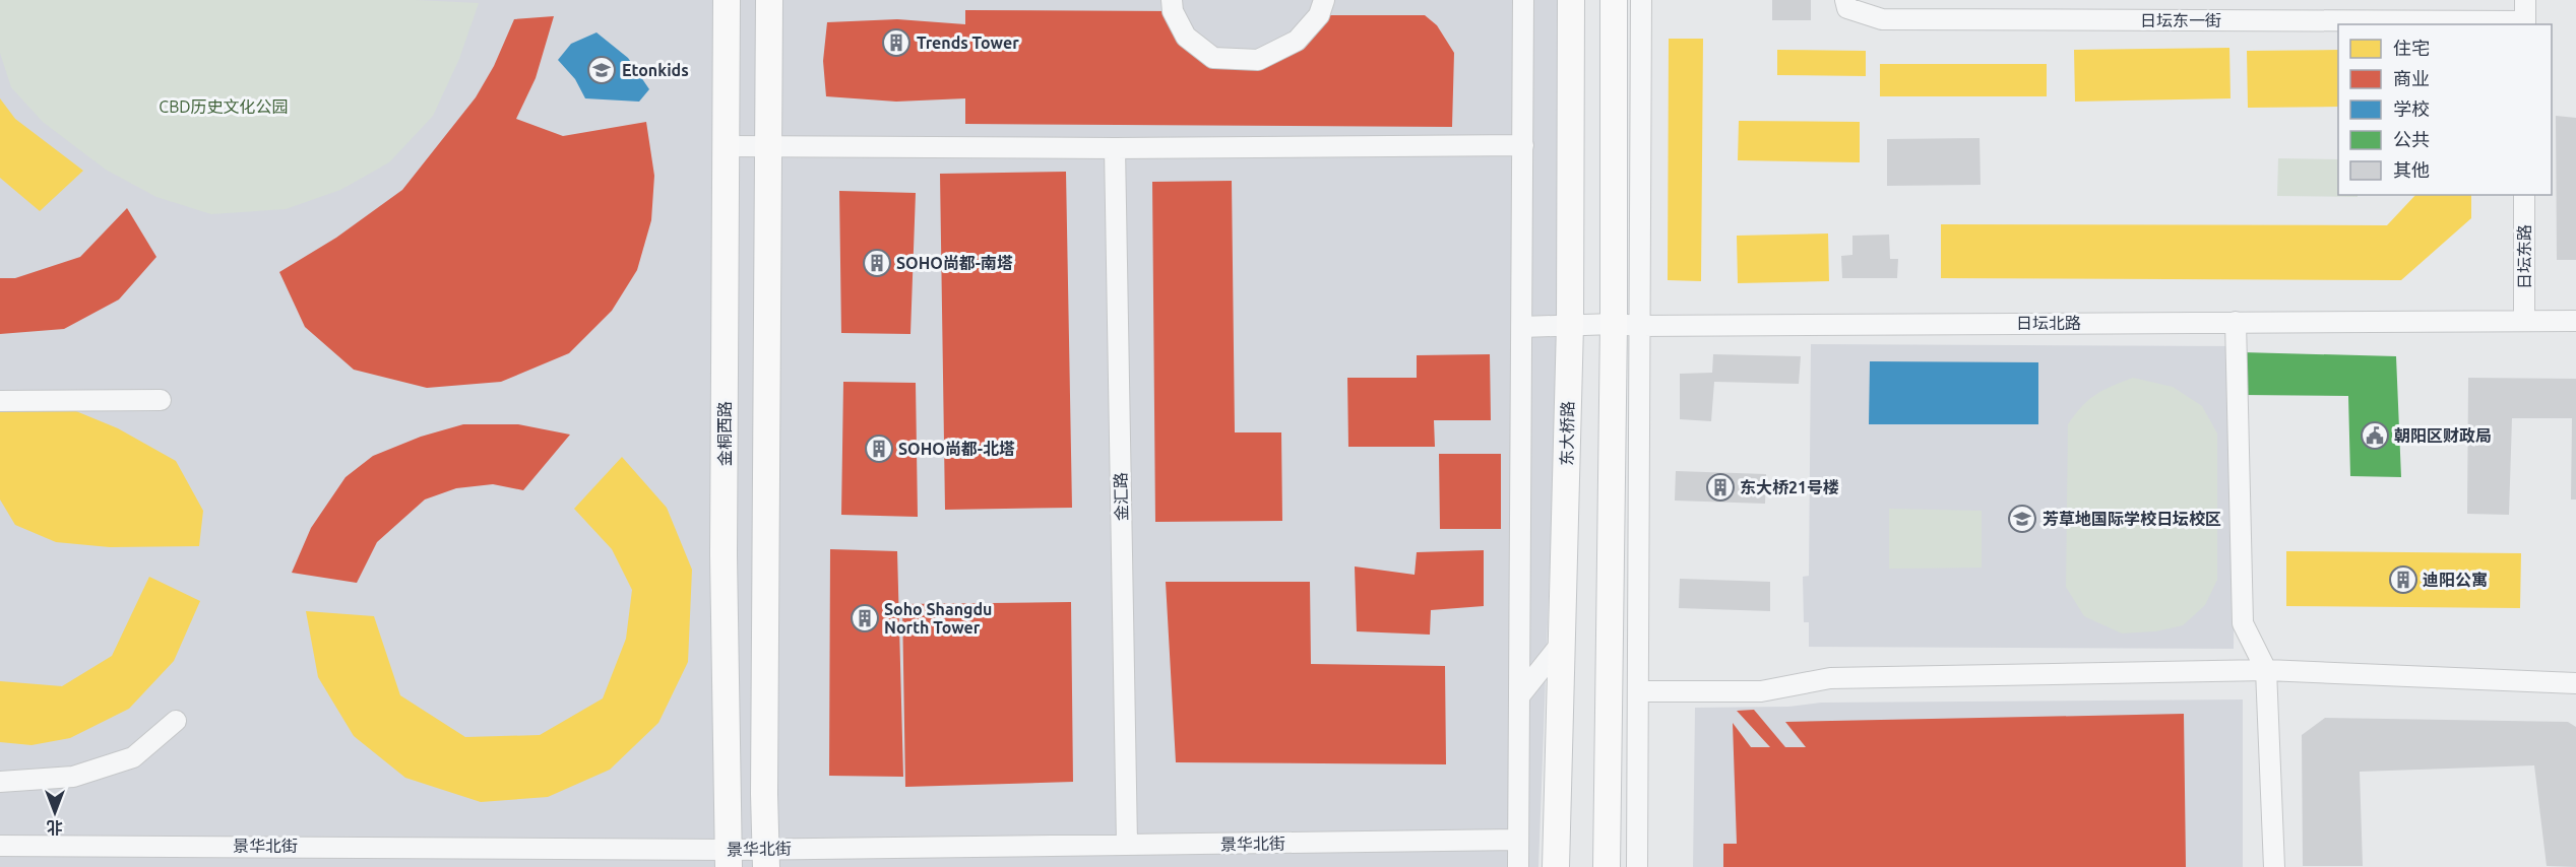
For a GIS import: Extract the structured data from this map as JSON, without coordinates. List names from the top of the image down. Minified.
{"streets":{"main road":["金桐西路","东大桥路"],"street":["日坛东一街","日坛东路","日坛北路","金汇路","景华北街"]},"crossings":[["日坛东路","日坛北路"],["日坛北路","东大桥路"],["金桐西路","景华北街"],["金汇路","景华北街"]],"parks":["CBD历史文化公园"],"places":{"building":["Trends Tower","SOHO尚都-南塔","SOHO尚都-北塔","东大桥21号楼","迪阳公寓","Soho Shangdu North Tower"],"school or university":["Etonkids","芳草地国际学校日坛校区"],"public building":["朝阳区财政局"]},"legend":["住宅","商业","学校","公共","其他"],"north":"bottom"}
